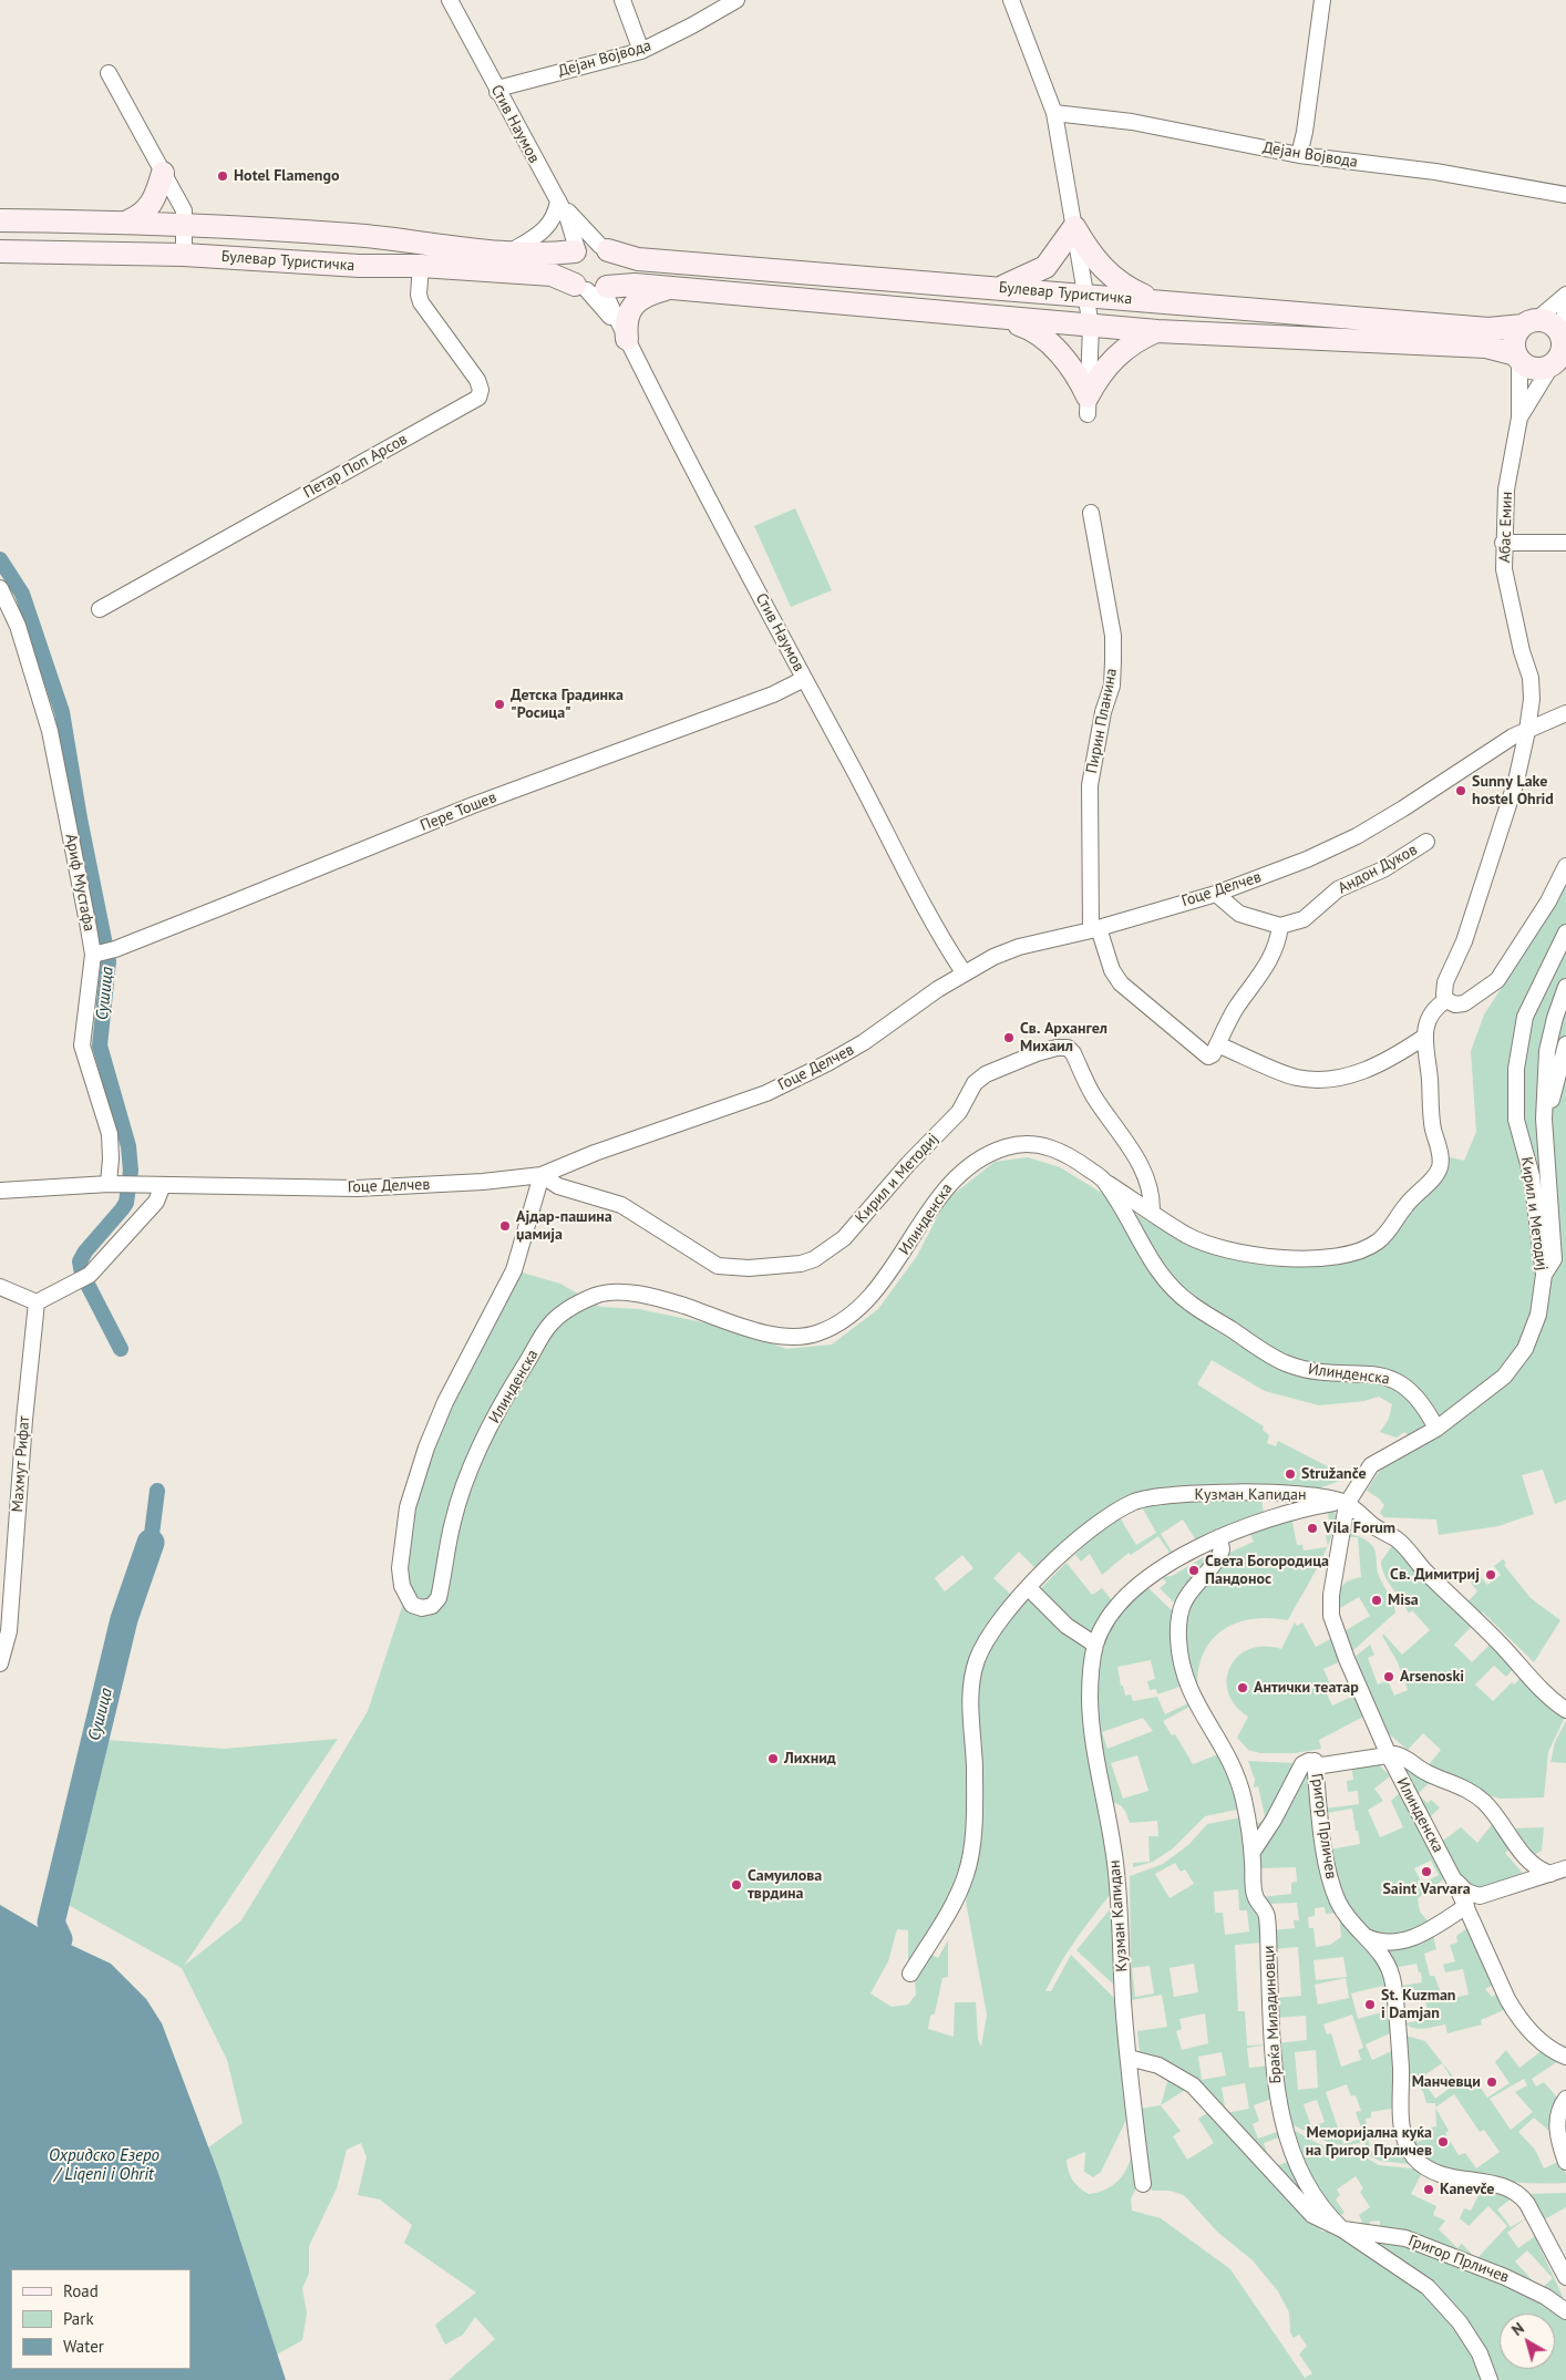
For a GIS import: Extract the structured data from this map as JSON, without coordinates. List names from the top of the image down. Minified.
{"streets":{"main road":["Булевар Туристичка"],"street":["Дејан Војвода","Стив Наумов","Петар Поп Арсов","Абас Емин","Пирин Планина","Пере Тошев","Андон Дуков","Ариф Мустафа","Гоце Делчев","Кирил и Методиј","Илинденска","Махмут Рифат","Кузман Капидан","Григор Прличев","Браќа Миладиновци"]},"crossings":[["Дејан Војвода","Стив Наумов"],["Стив Наумов","Булевар Туристичка"],["Стив Наумов","Пере Тошев"],["Стив Наумов","Гоце Делчев"],["Булевар Туристичка","Петар Поп Арсов"],["Булевар Туристичка","Абас Емин"],["Абас Емин","Гоце Делчев"],["Пирин Планина","Гоце Делчев"],["Пере Тошев","Ариф Мустафа"],["Ариф Мустафа","Гоце Делчев"],["Гоце Делчев","Кирил и Методиј"],["Гоце Делчев","Илинденска"],["Кирил и Методиј","Илинденска"],["Илинденска","Кузман Капидан"],["Кузман Капидан","Браќа Миладиновци"],["Григор Прличев","Браќа Миладиновци"]],"water":["Сушица","Охридско Езеро / Liqeni i Ohrit"],"places":["Hotel Flamengo","Детска Градинка \"Росица\"","Sunny Lake hostel Ohrid","Св. Архангел Михаил","Ајдар-пашина џамија","Stružanče","Vila Forum","Света Богородица Пандонос","Св. Димитриј","Misa","Arsenoski","Антички театар","Лихнид","Saint Varvara","Самуилова тврдина","St. Kuzman i Damjan","Манчевци","Меморијална куќа на Григор Прличев","Kanevče"],"legend":["Road","Park","Water"],"north":"top left"}
